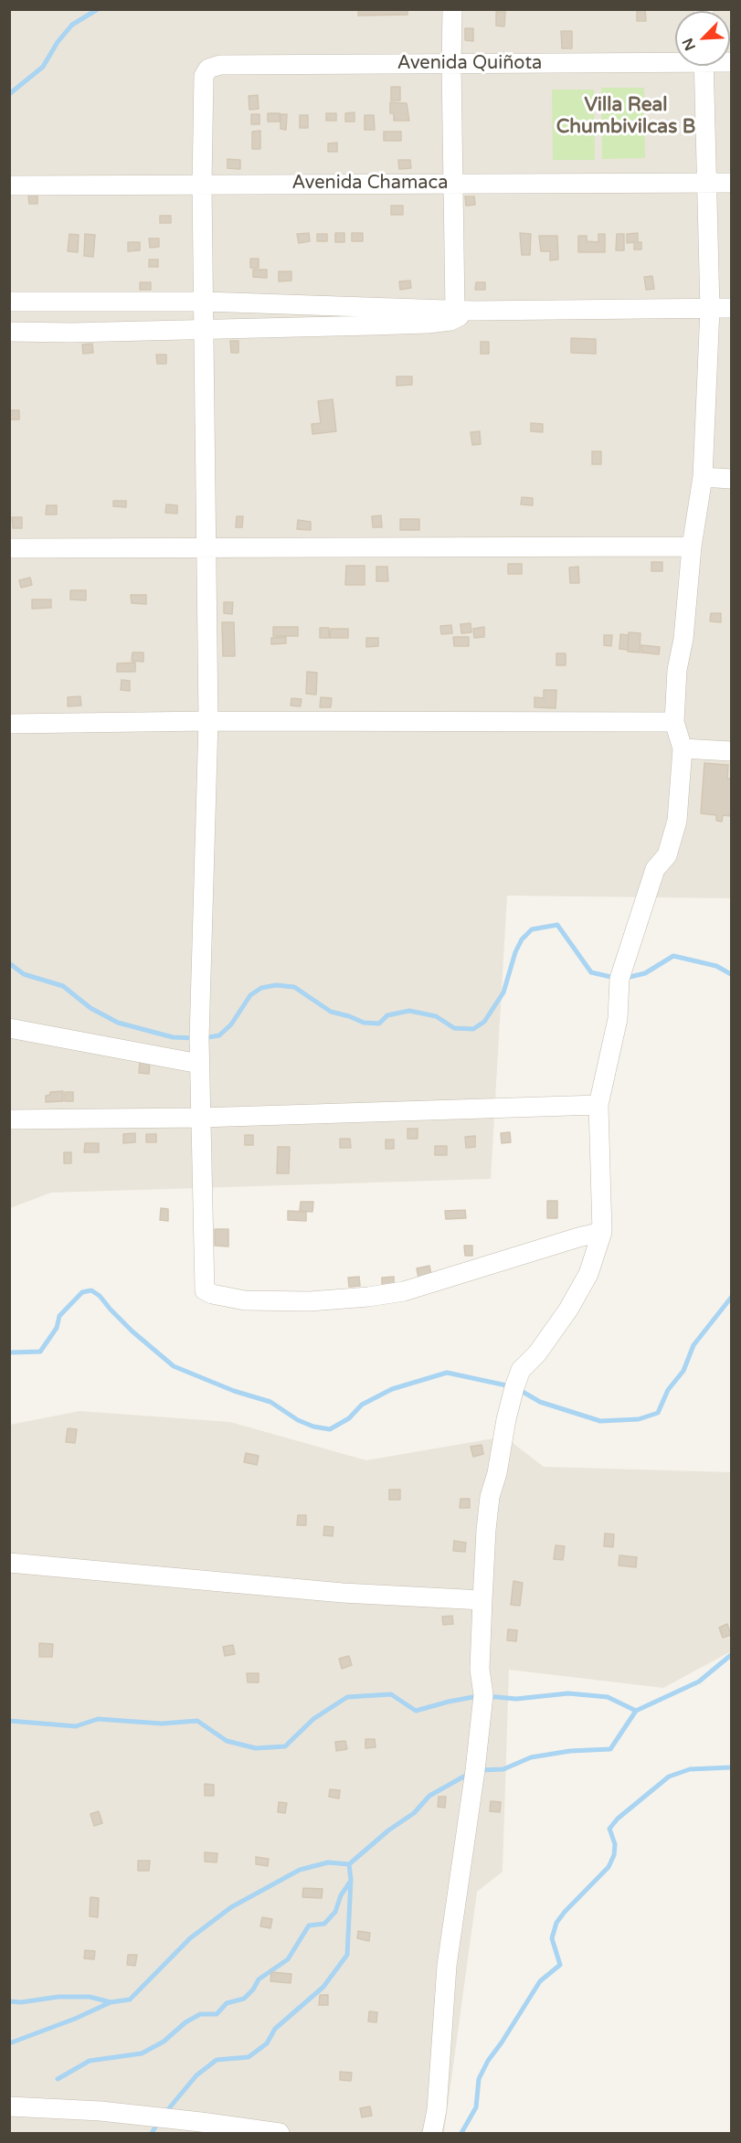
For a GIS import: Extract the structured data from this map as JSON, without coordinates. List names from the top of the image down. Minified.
{"streets":{"street":["Avenida Quiñota","Avenida Chamaca"]},"crossings":[["Avenida Quiñota","Avenida Chamaca"]],"districts":["Villa Real Chumbivilcas B"],"north":"bottom left"}
